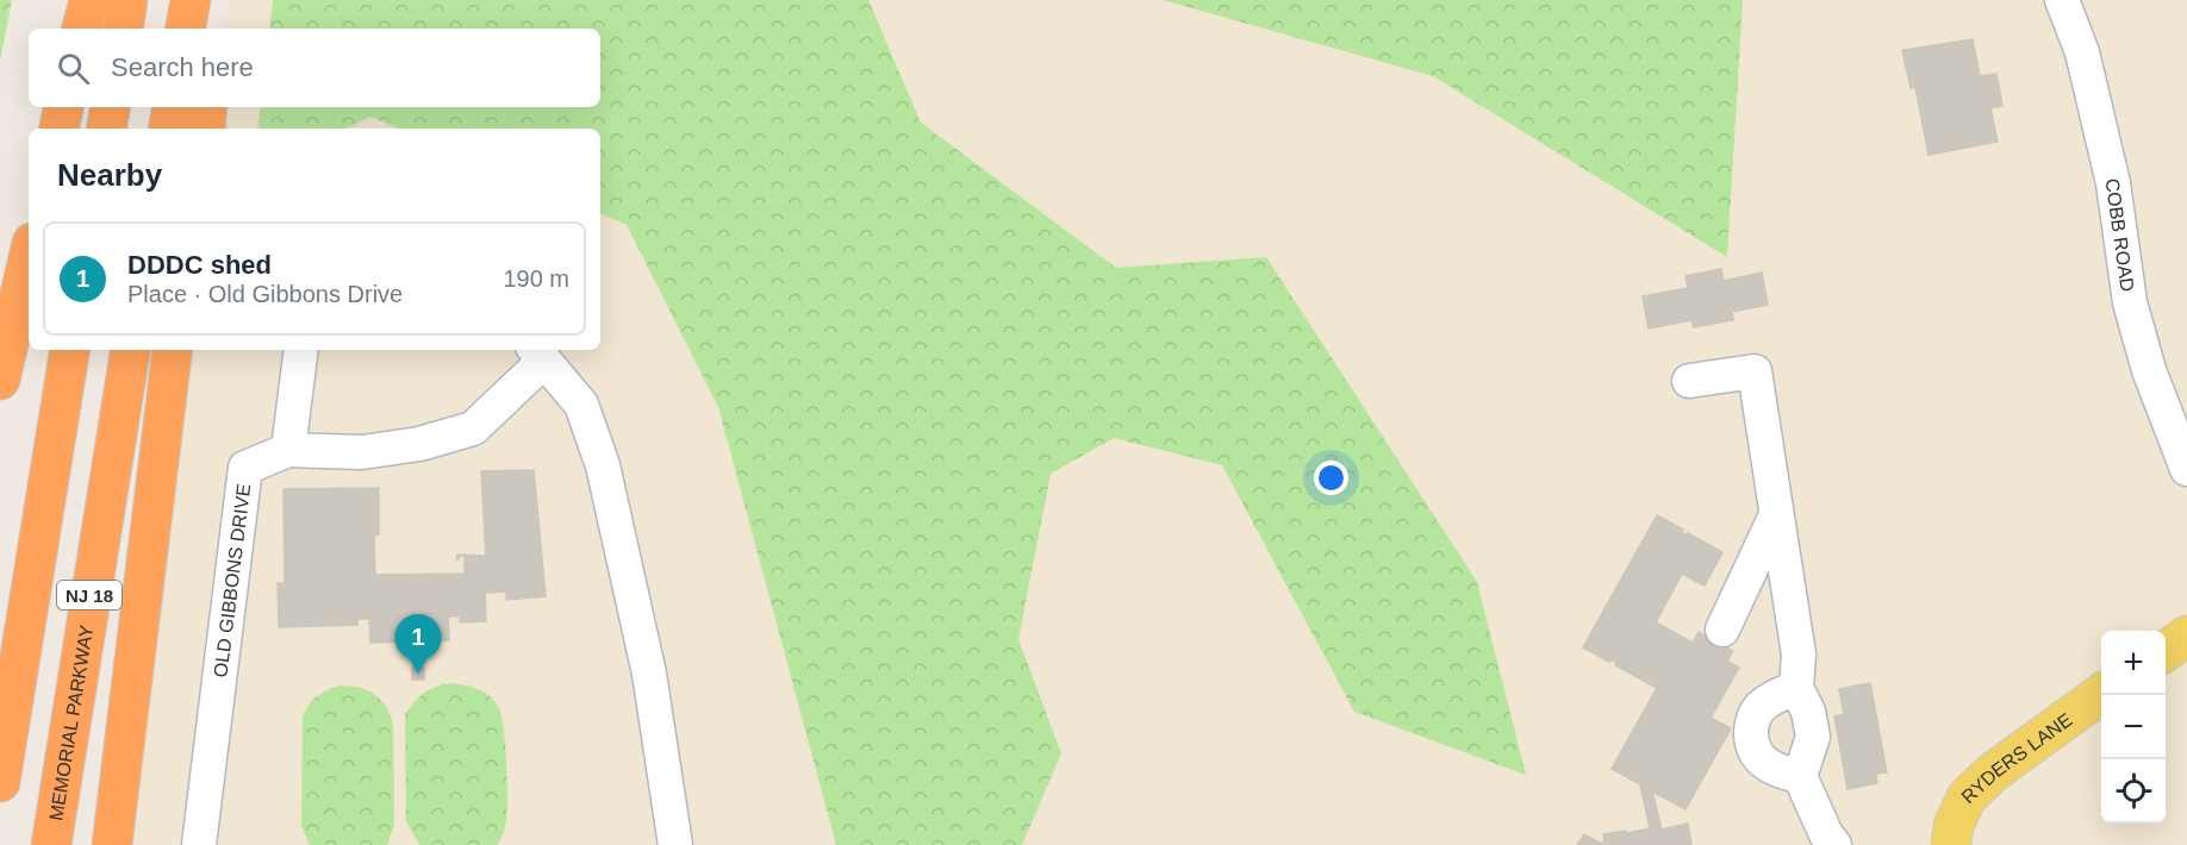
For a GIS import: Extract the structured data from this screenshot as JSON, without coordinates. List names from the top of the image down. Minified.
{"streets":{"highway":["NJ 18","MEMORIAL PARKWAY"],"main road":["RYDERS LANE"],"street":["COBB ROAD","OLD GIBBONS DRIVE"]},"page":{"search":"Search here","heading":"Nearby","list":[{"mark":"1","name":"DDDC shed","note":"Place · Old Gibbons Drive","value":"190 m"}],"pins":"1","map_buttons":["+","−"]}}
